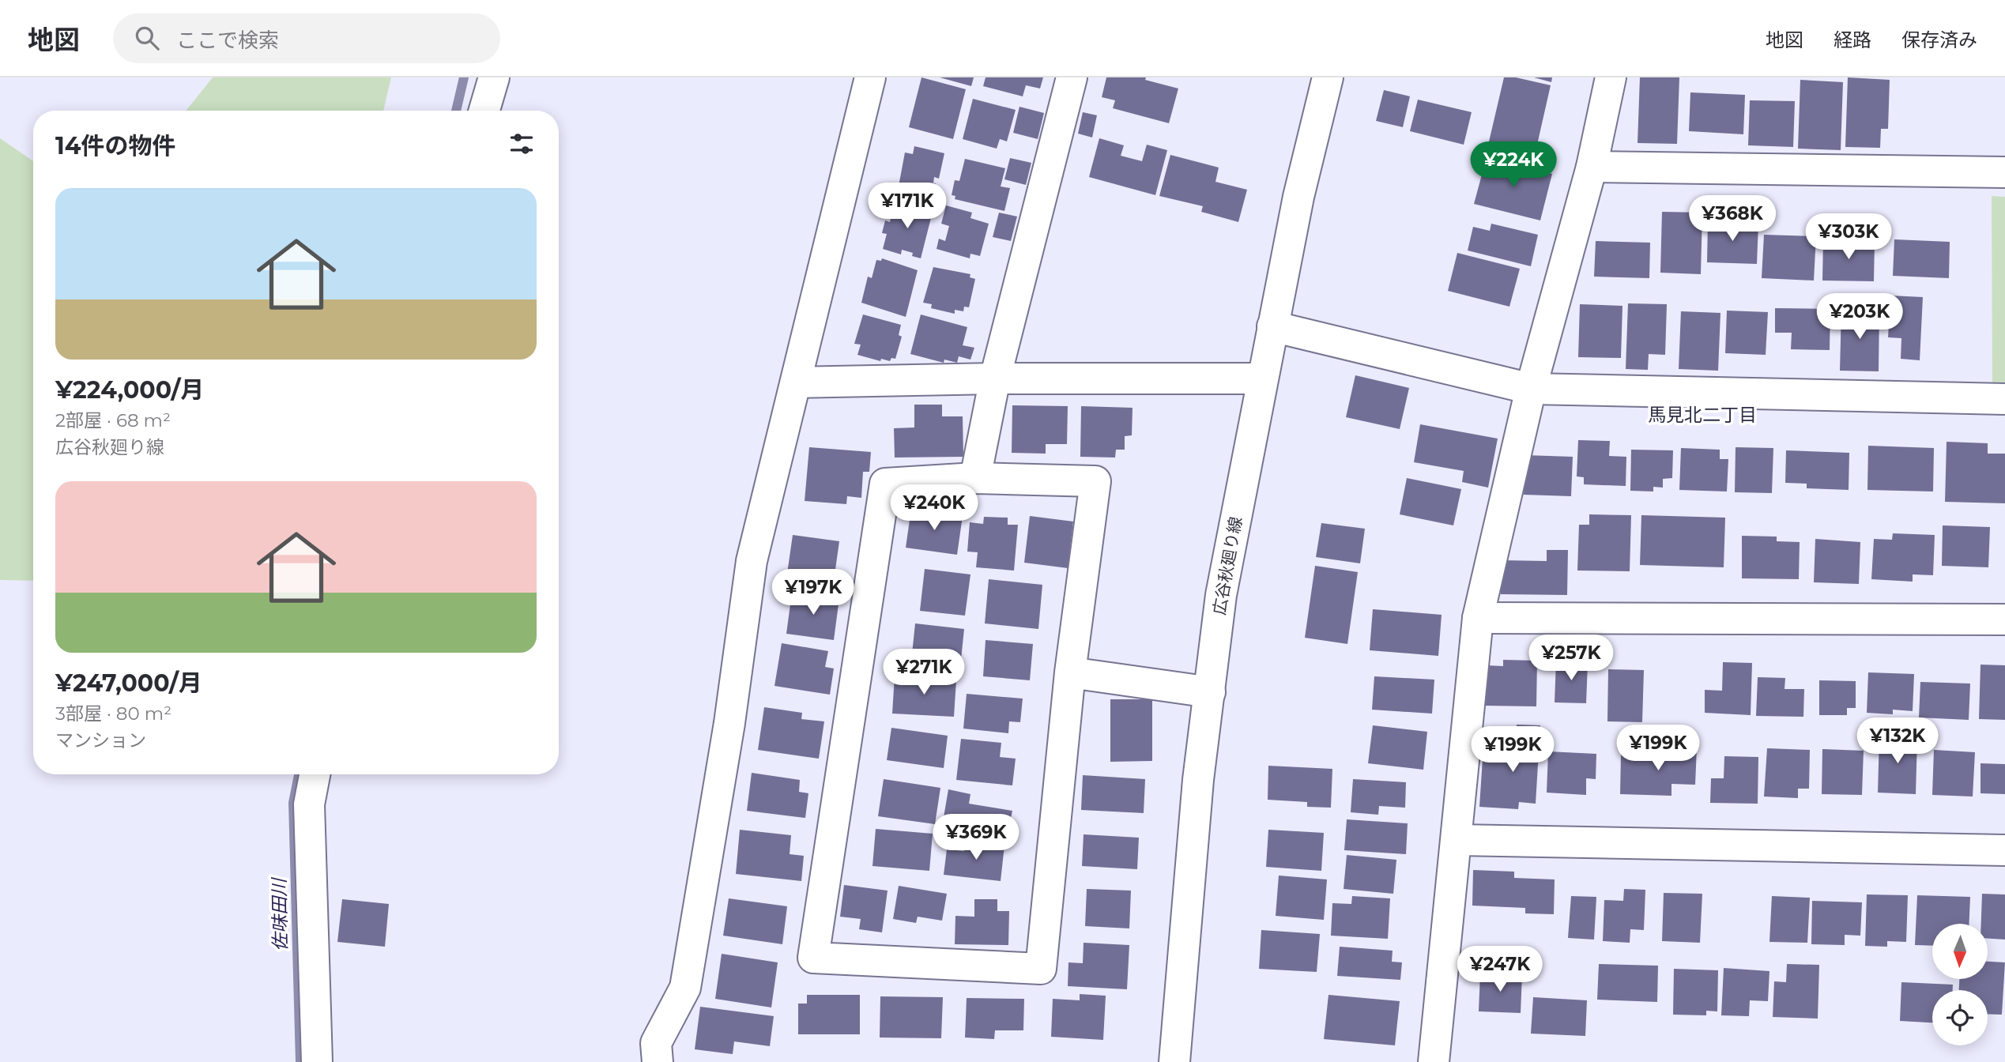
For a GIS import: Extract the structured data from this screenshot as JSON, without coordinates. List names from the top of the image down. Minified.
{"streets":{"street":["広谷秋廻り線"]},"districts":["馬見北二丁目"],"water":["佐味田川"],"north":"bottom","page":{"header":"地図","search":"ここで検索","nav":["地図","経路","保存済み"],"heading":"14件の物件","price":["¥224K","¥171K","¥368K","¥303K","¥203K","¥240K","¥197K","¥257K","¥271K","¥132K","¥199K","¥199K","¥369K","¥247K"],"list":[{"name":"¥224,000/月","note":"2部屋 · 68 m² · 広谷秋廻り線"},{"name":"¥247,000/月","note":"3部屋 · 80 m² · マンション"}]}}
